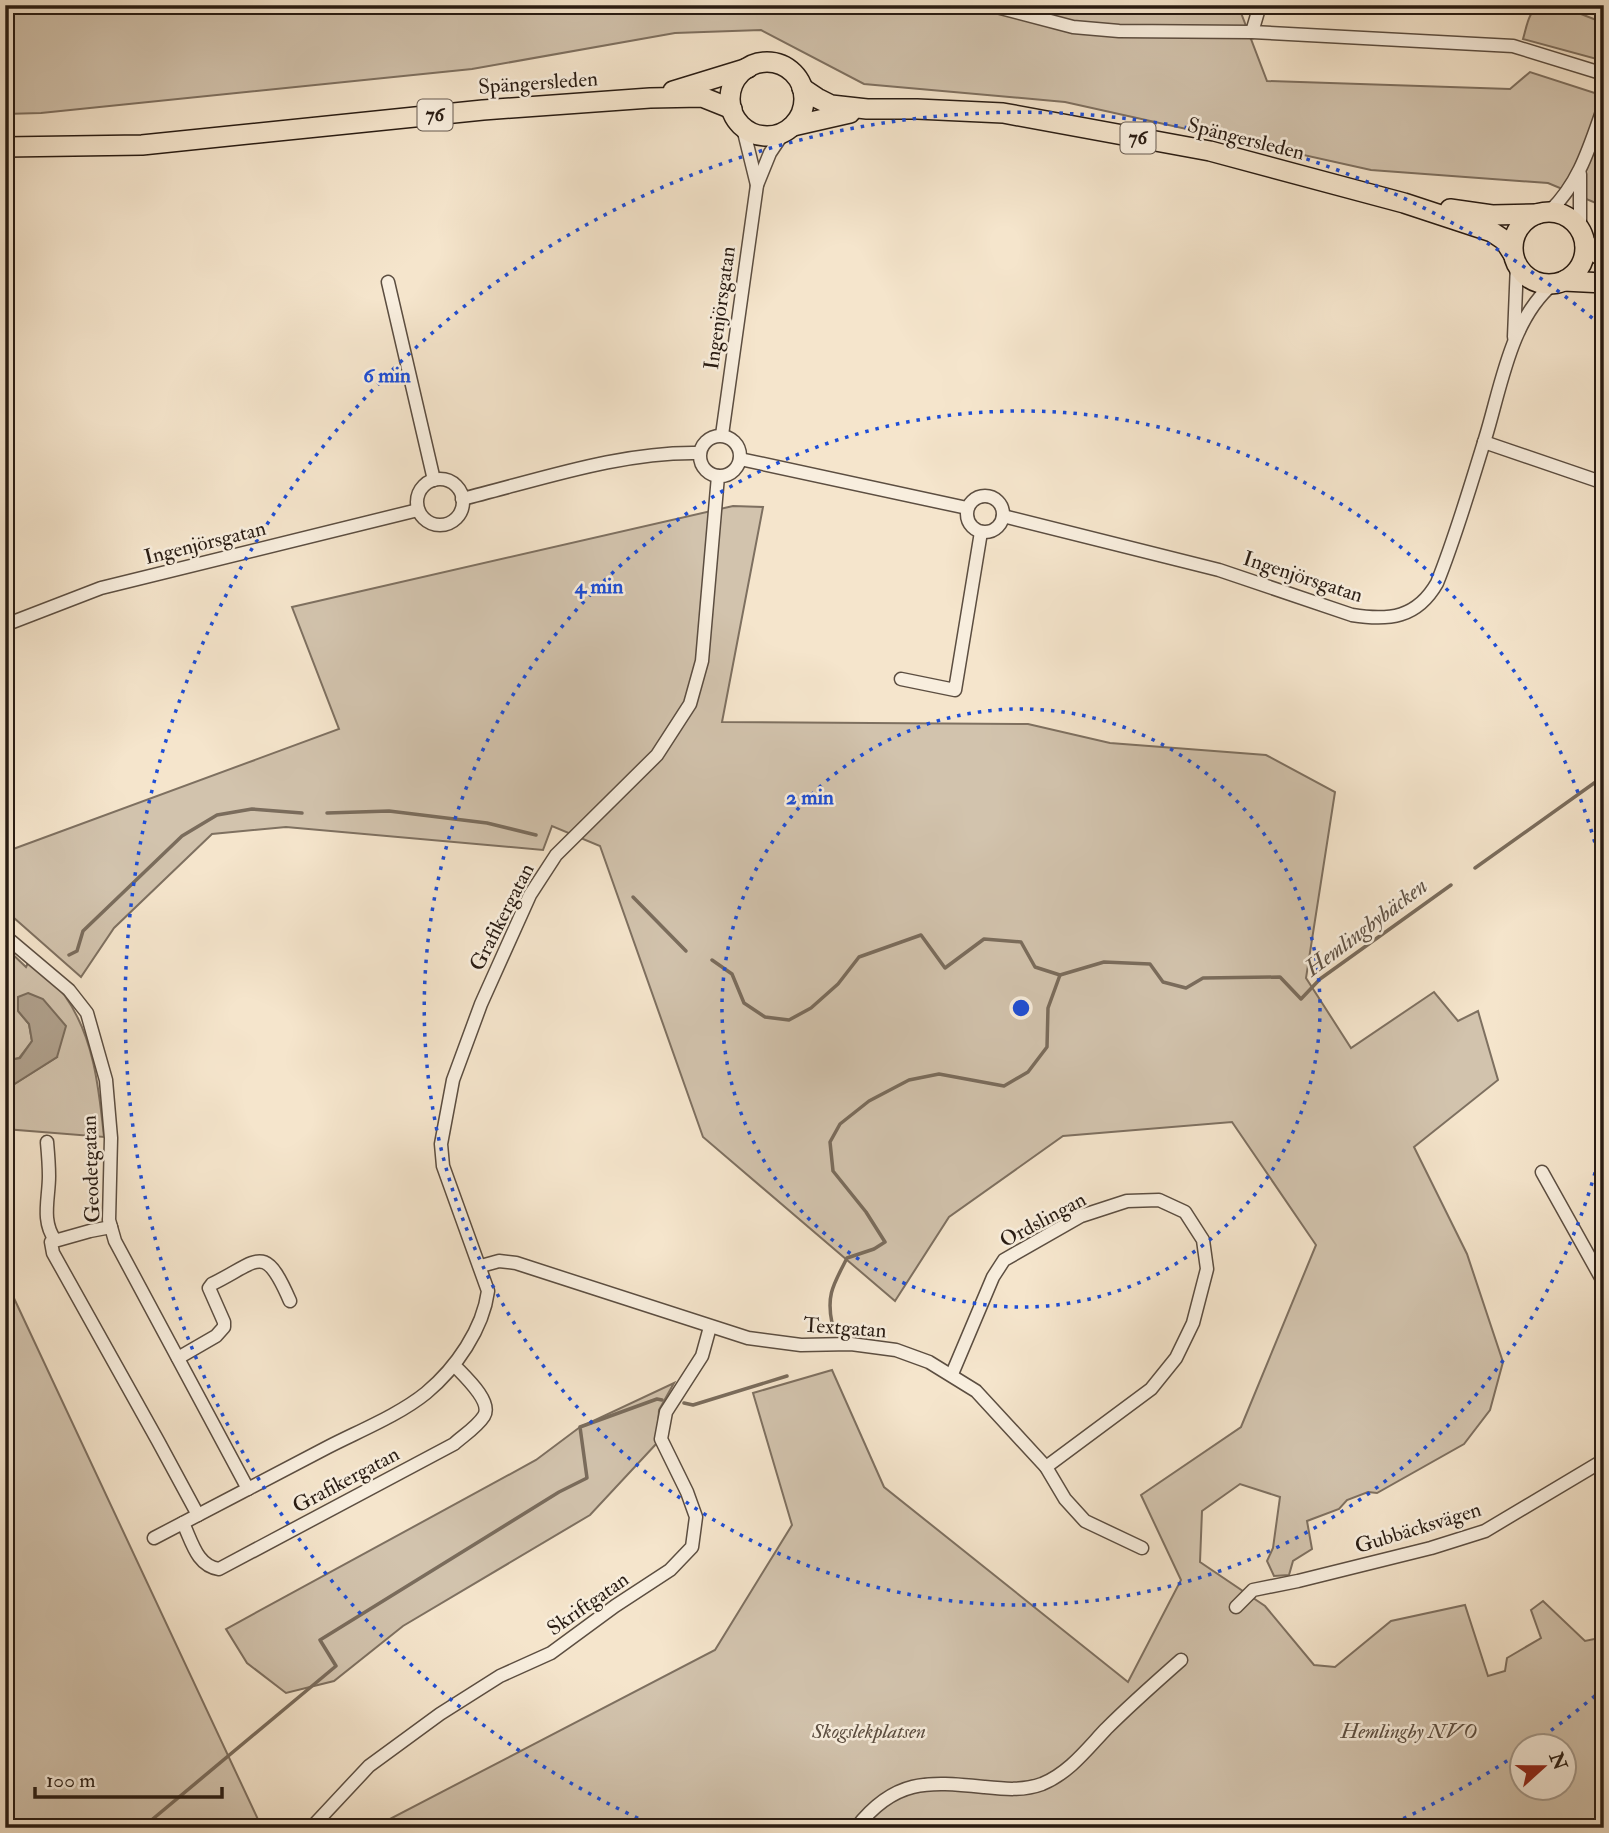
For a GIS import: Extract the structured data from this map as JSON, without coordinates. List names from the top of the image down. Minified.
{"streets":{"main road":["Spängersleden","76"],"street":["Ingenjörsgatan","Grafikergatan","Geodetgatan","Ordslingan","Textgatan","Gubbäcksvägen","Skriftgatan"]},"crossings":[["Spängersleden","Ingenjörsgatan"],["Ingenjörsgatan","Grafikergatan"],["Grafikergatan","Geodetgatan"],["Grafikergatan","Textgatan"],["Ordslingan","Textgatan"],["Textgatan","Skriftgatan"]],"water":["Hemlingbybäcken"],"parks":["Skogslekplatsen","Hemlingby NVO"],"scale_bar":"100 m","north":"right","rings":["6 min","4 min","2 min"]}
